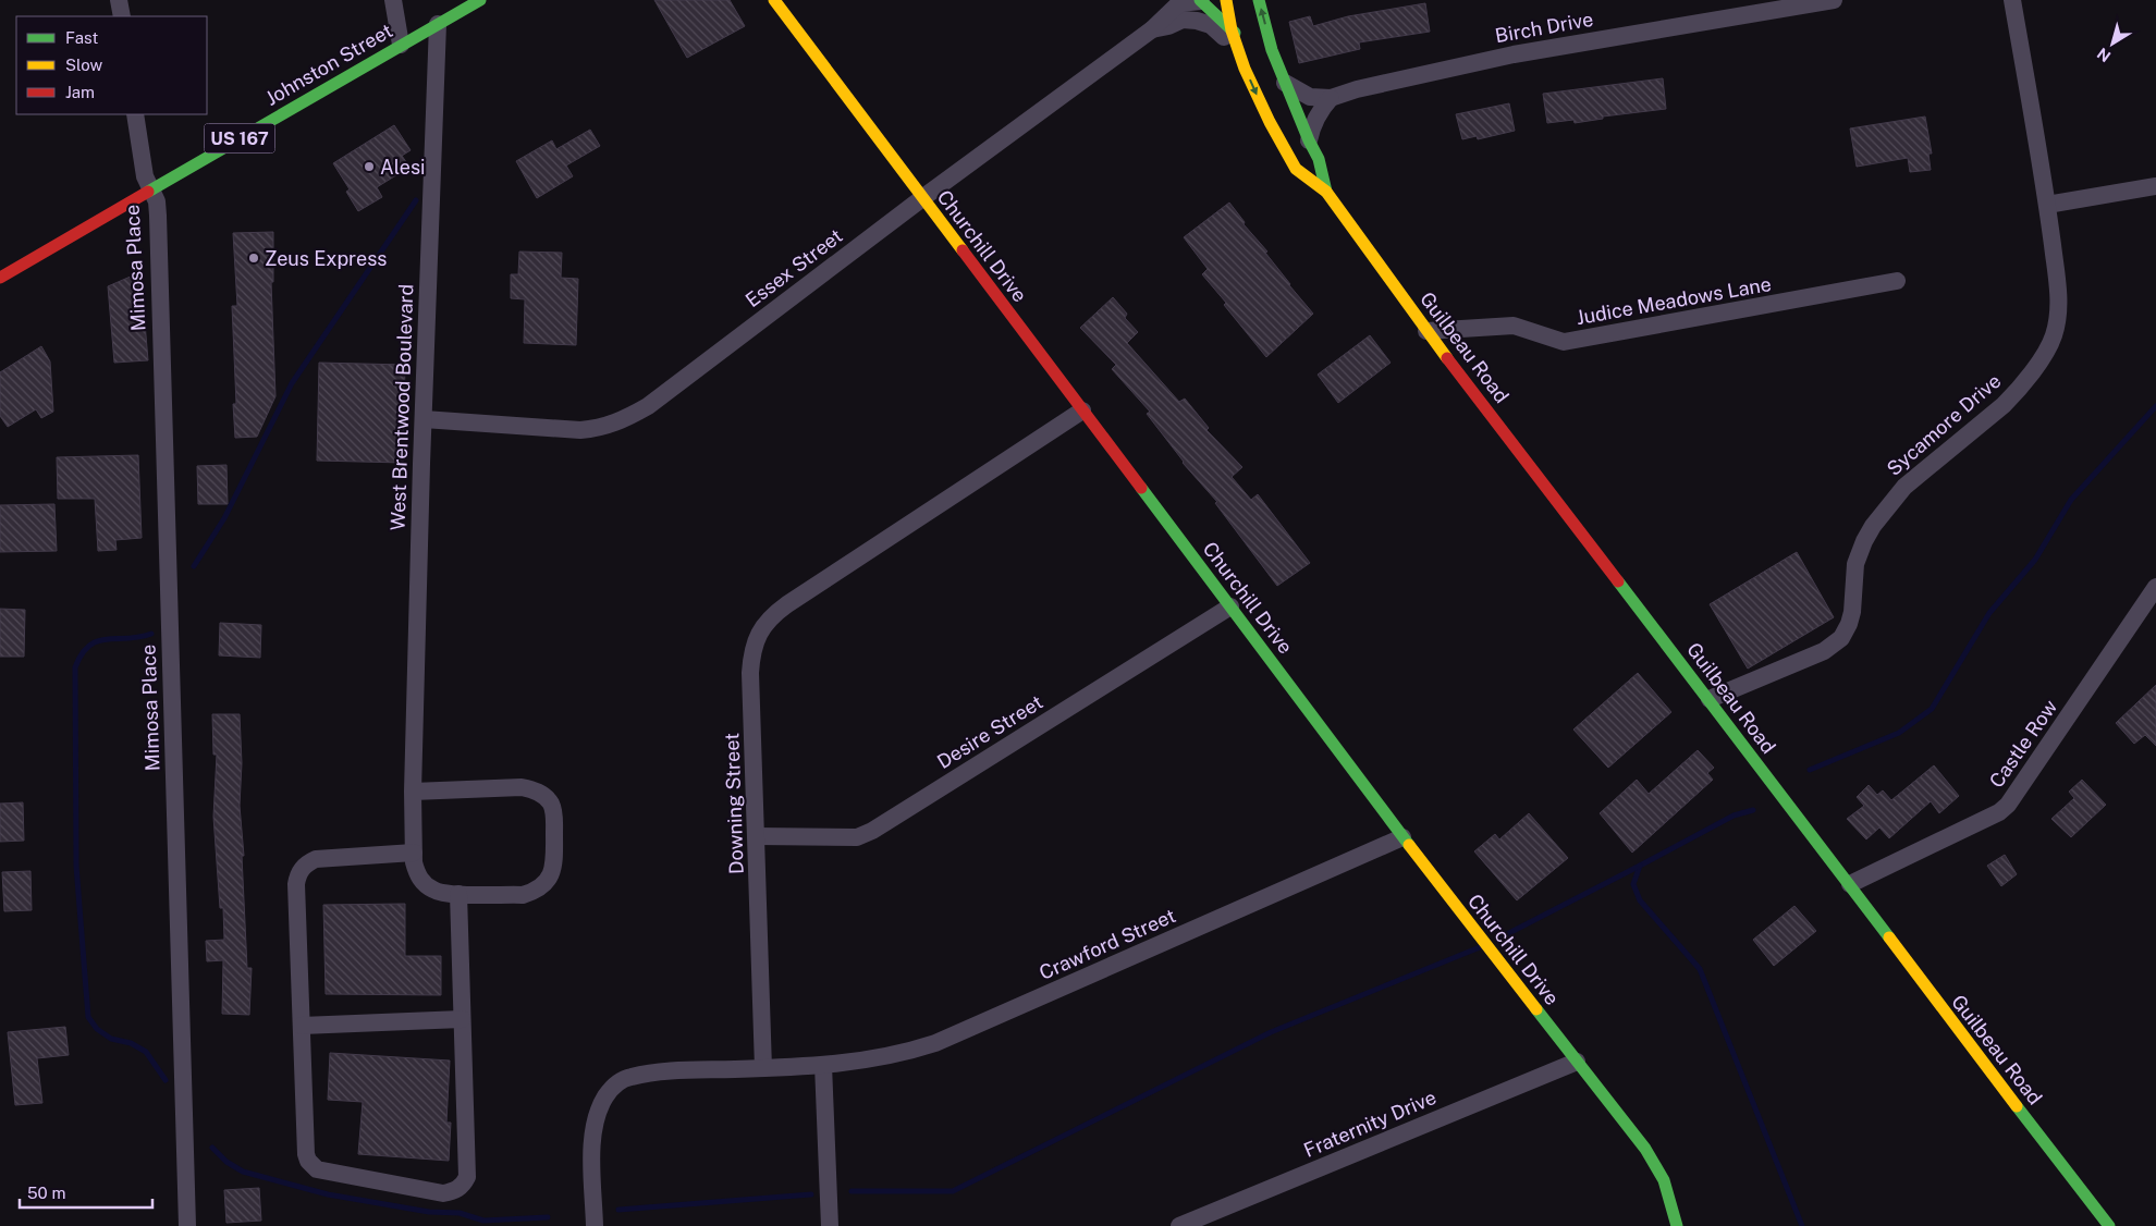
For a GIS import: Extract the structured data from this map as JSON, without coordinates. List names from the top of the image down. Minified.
{"streets":{"street":["Birch Drive","Johnston Street","US 167","Churchill Drive","Mimosa Place","Essex Street","Judice Meadows Lane","Guilbeau Road","West Brentwood Boulevard","Sycamore Drive","Desire Street","Castle Row","Downing Street","Crawford Street","Fraternity Drive"]},"crossings":[["Birch Drive","Guilbeau Road"],["Johnston Street","Mimosa Place"],["Johnston Street","West Brentwood Boulevard"],["Churchill Drive","Essex Street"],["Churchill Drive","Desire Street"],["Churchill Drive","Downing Street"],["Churchill Drive","Crawford Street"],["Churchill Drive","Fraternity Drive"],["Essex Street","Guilbeau Road"],["Essex Street","West Brentwood Boulevard"],["Judice Meadows Lane","Guilbeau Road"],["Guilbeau Road","Sycamore Drive"],["Guilbeau Road","Castle Row"],["Desire Street","Downing Street"],["Downing Street","Crawford Street"]],"places":["Alesi","Zeus Express"],"legend":["Fast","Slow","Jam"],"scale_bar":"50 m","north":"bottom left"}
